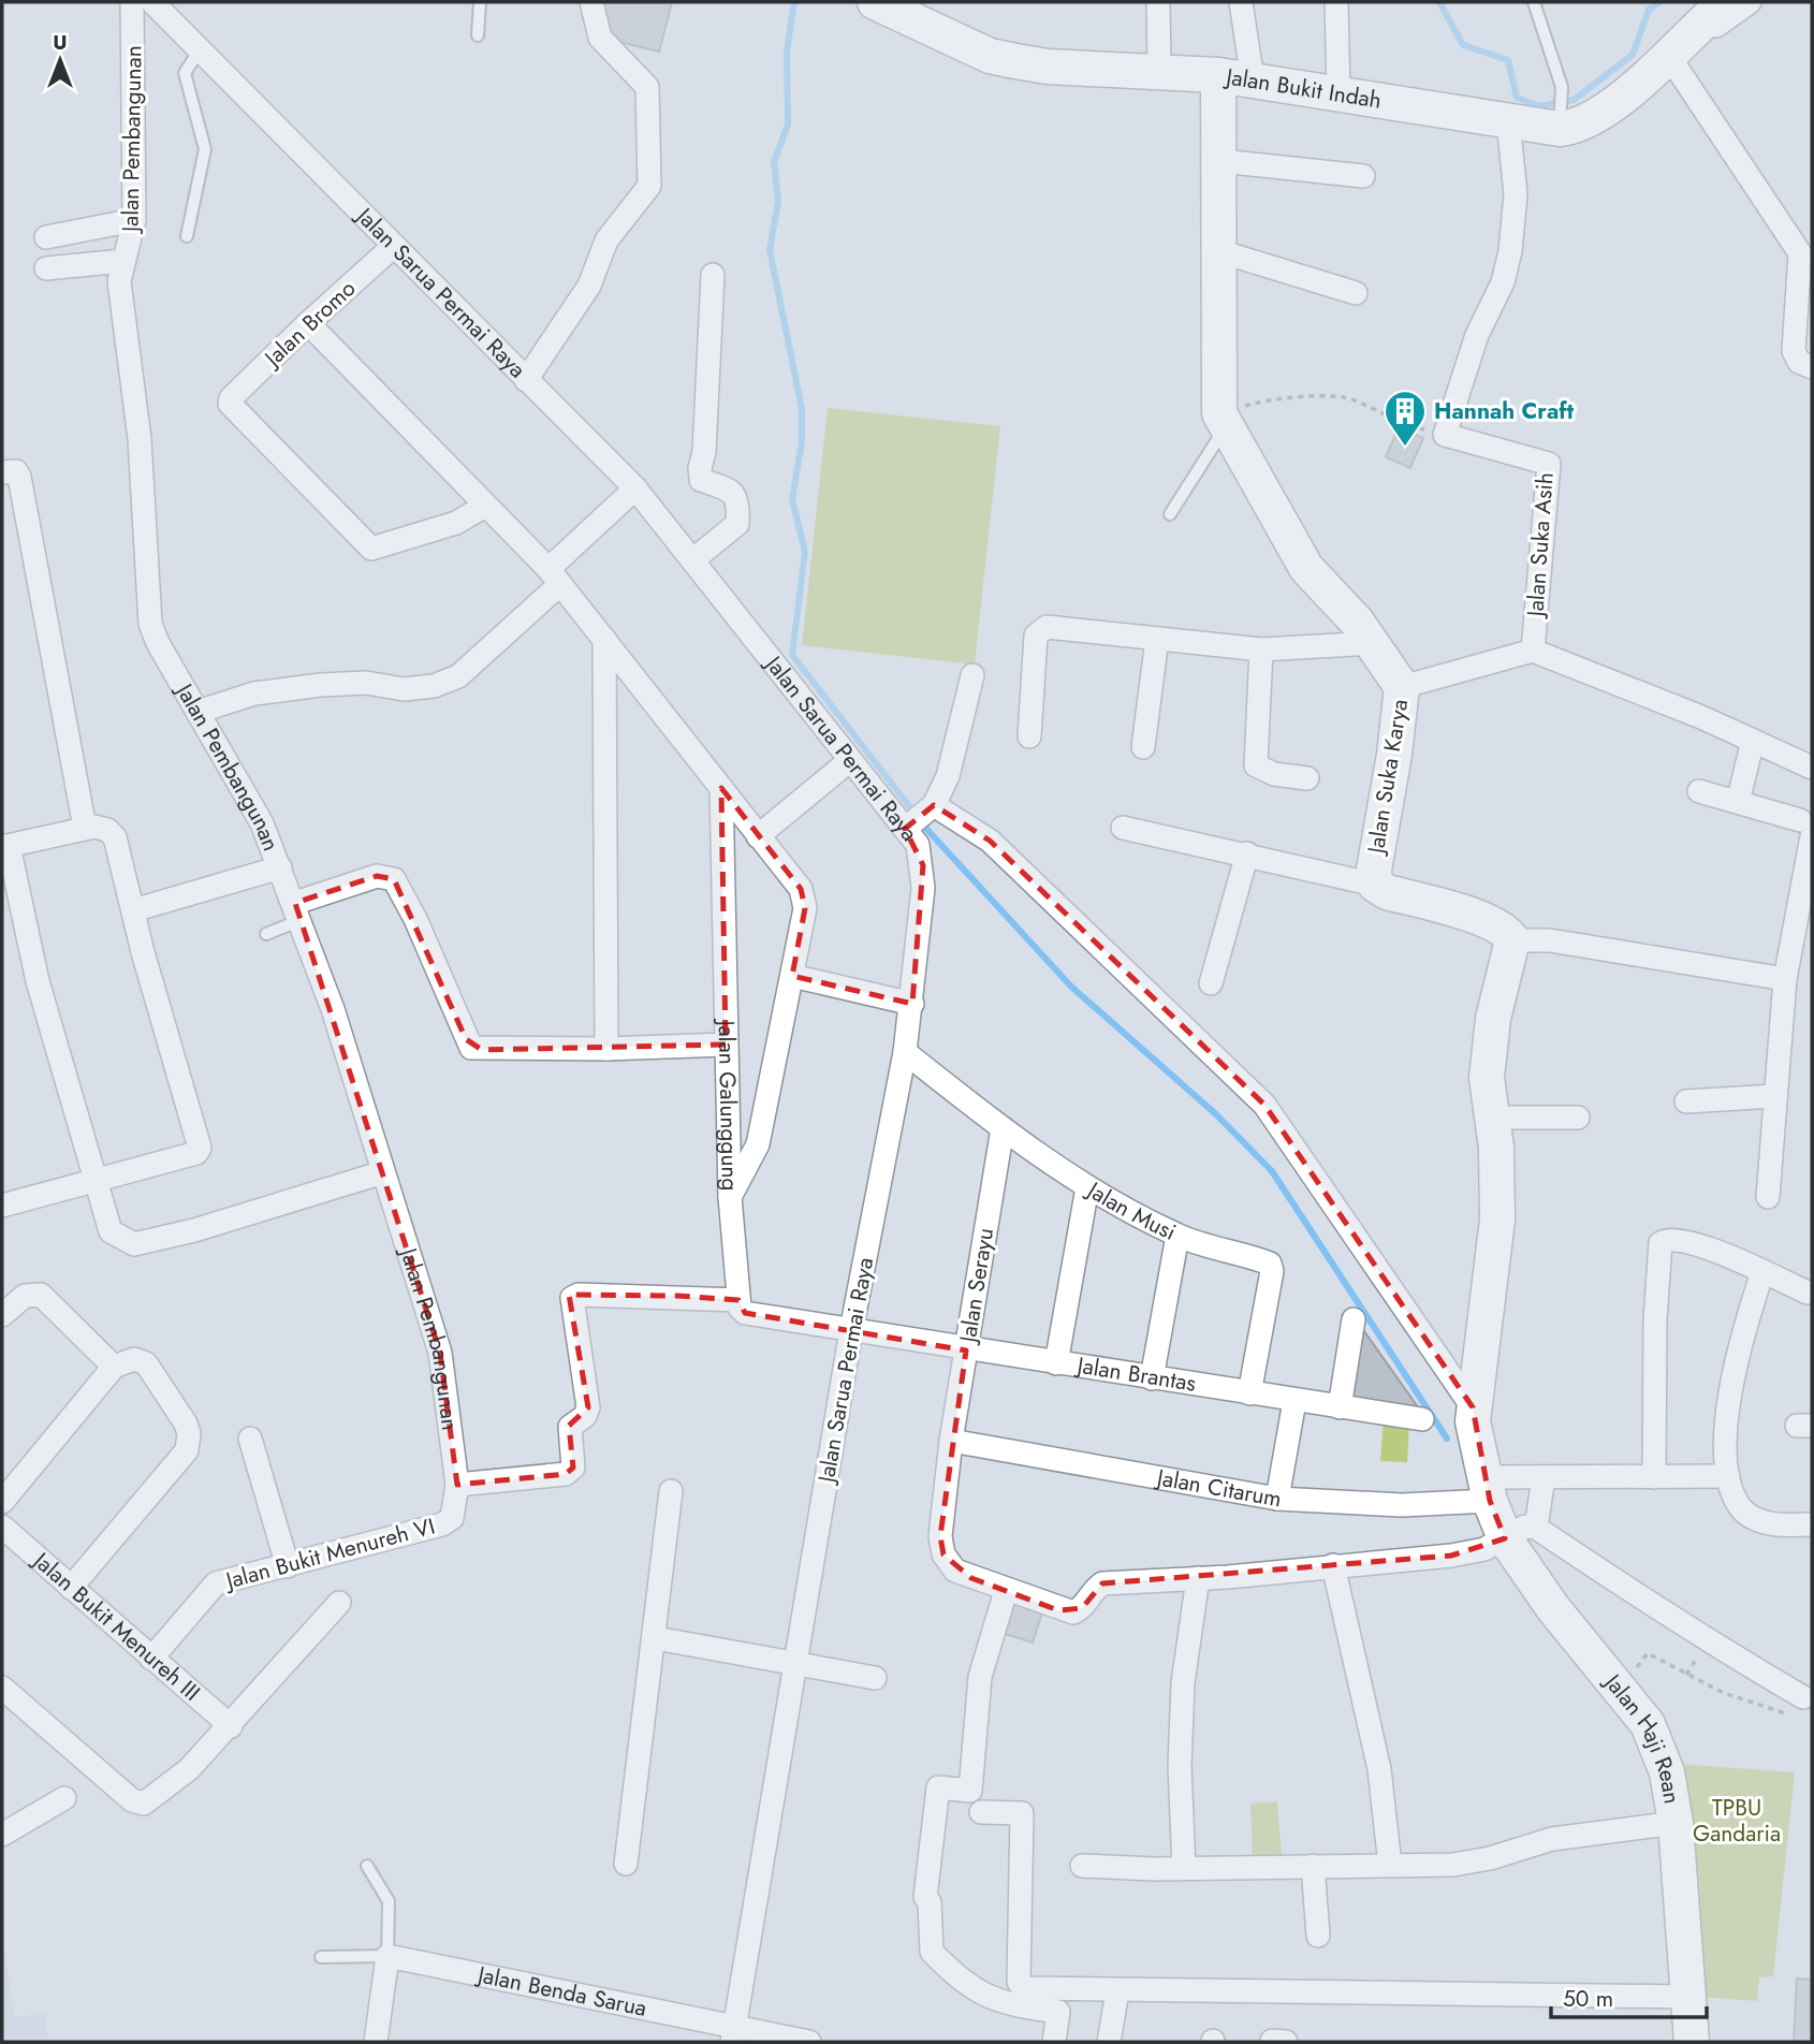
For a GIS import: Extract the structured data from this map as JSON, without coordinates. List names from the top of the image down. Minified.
{"streets":{"street":["Jalan Bukit Indah","Jalan Pembangunan","Jalan Sarua Permai Raya","Jalan Bromo","Jalan Suka Asih","Jalan Suka Karya","Jalan Galunggung","Jalan Musi","Jalan Serayu","Jalan Brantas","Jalan Citarum","Jalan Bukit Menureh VI","Jalan Bukit Menureh III","Jalan Haji Rean","Jalan Benda Sarua"]},"crossings":[["Jalan Bukit Indah","Jalan Suka Karya"],["Jalan Pembangunan","Jalan Bukit Menureh VI"],["Jalan Sarua Permai Raya","Jalan Bromo"],["Jalan Sarua Permai Raya","Jalan Musi"],["Jalan Sarua Permai Raya","Jalan Brantas"],["Jalan Sarua Permai Raya","Jalan Benda Sarua"],["Jalan Musi","Jalan Serayu"],["Jalan Musi","Jalan Brantas"],["Jalan Serayu","Jalan Brantas"],["Jalan Serayu","Jalan Citarum"],["Jalan Citarum","Jalan Haji Rean"],["Jalan Bukit Menureh VI","Jalan Bukit Menureh III"]],"parks":["TPBU Gandaria"],"places":{"building":["Hannah Craft"]},"scale_bar":"50 m","north":"top"}
